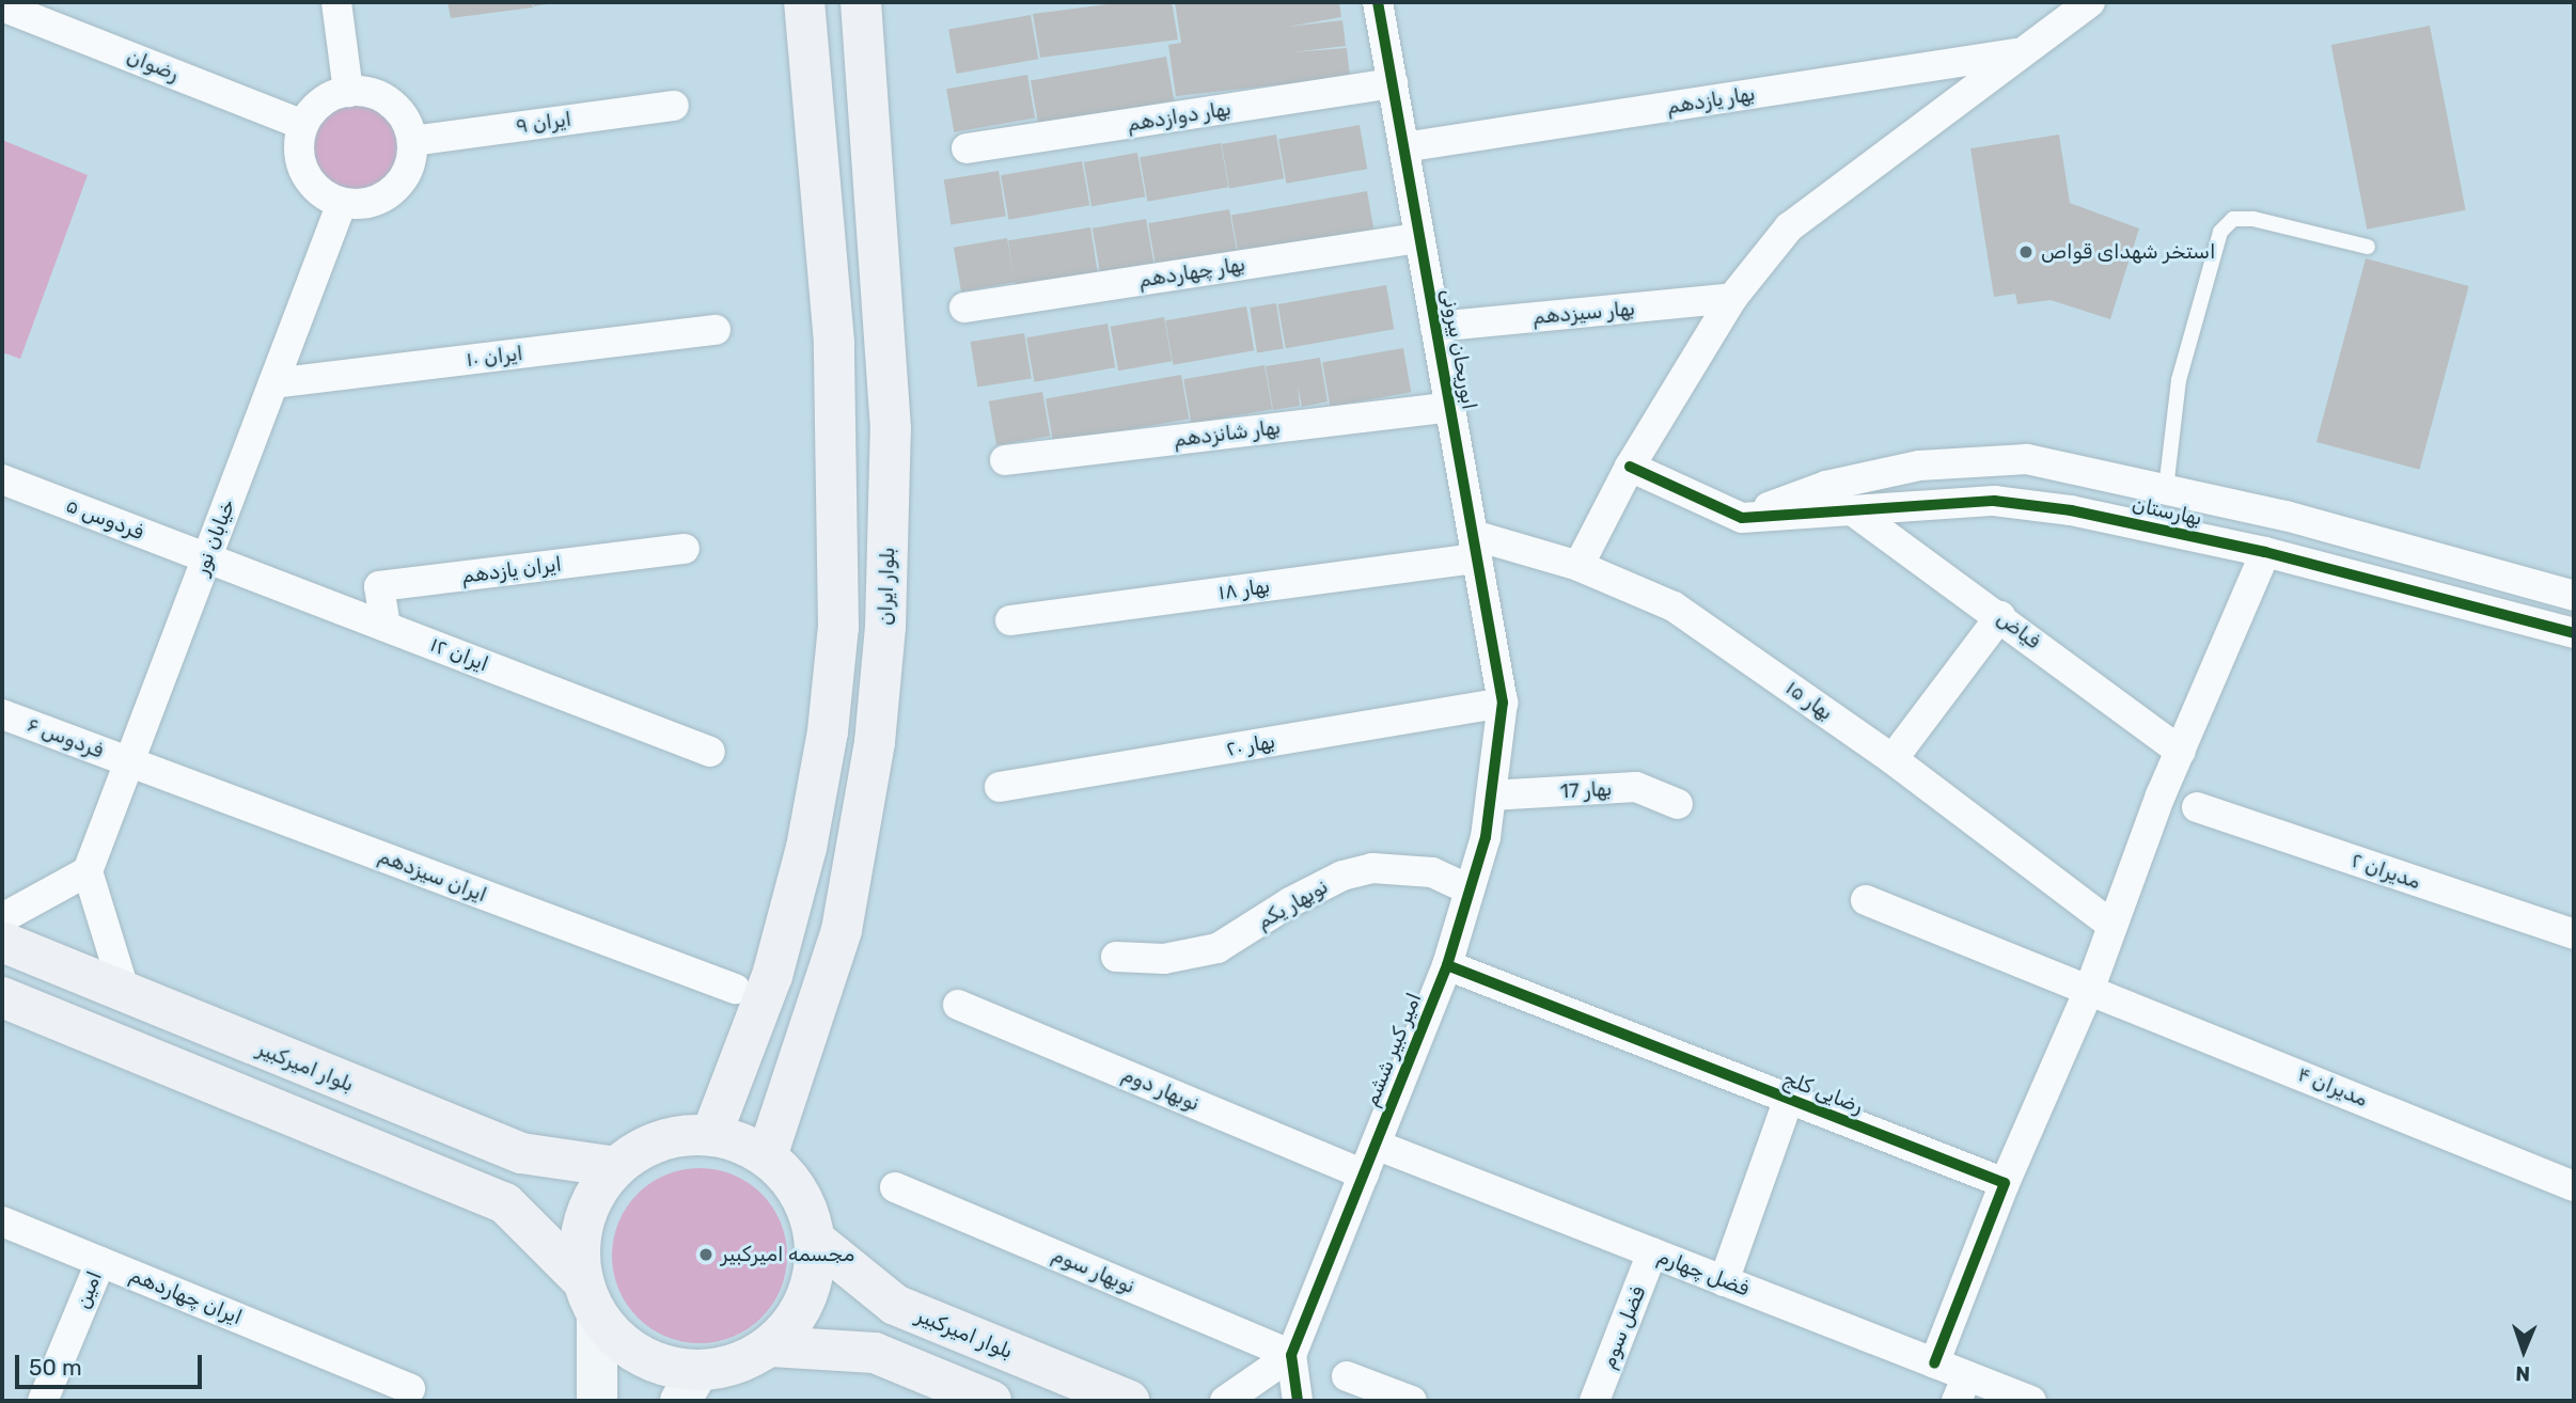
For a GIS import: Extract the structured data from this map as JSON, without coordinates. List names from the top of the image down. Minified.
{"streets":{"main road":["بلوار ایران","بلوار امیرکبیر"],"street":["رضوان","بهار یازدهم","بهار دوازدهم","ایران ۹","بهار چهاردهم","بهار سیزدهم","ابوریحان بیرونی","ایران ۱۰","بهار شانزدهم","بهارستان","فردوس ۵","خیابان نور","ایران یازدهم","بهار ۱۸","فیاض","ایران ۱۲","بهار ۱۵","فردوس ۶","بهار ۲۰","بهار 17","مدیران ۲","ایران سیزدهم","نوبهار یکم","امیر کبیر ششم","مدیران ۴","نوبهار دوم","رضایی کلج","نوبهار سوم","فضل چهارم","امین","ایران چهاردهم","فضل سوم"]},"crossings":[["رضوان","ایران ۹"],["رضوان","خیابان نور"],["بهار یازدهم","ابوریحان بیرونی"],["بهار دوازدهم","ابوریحان بیرونی"],["ایران ۹","خیابان نور"],["بهار چهاردهم","ابوریحان بیرونی"],["بهار سیزدهم","ابوریحان بیرونی"],["ابوریحان بیرونی","بهار شانزدهم"],["ابوریحان بیرونی","بهار ۱۸"],["ابوریحان بیرونی","بهار ۱۵"],["ابوریحان بیرونی","بهار ۲۰"],["ابوریحان بیرونی","امیر کبیر ششم"],["ایران ۱۰","خیابان نور"],["بهارستان","فیاض"],["فردوس ۵","خیابان نور"],["فردوس ۵","ایران ۱۲"],["خیابان نور","ایران ۱۲"],["خیابان نور","فردوس ۶"],["خیابان نور","ایران سیزدهم"],["ایران یازدهم","ایران ۱۲"],["بلوار ایران","بلوار امیرکبیر"],["بهار ۱۸","بهار ۱۵"],["فردوس ۶","ایران سیزدهم"],["بهار ۲۰","امیر کبیر ششم"],["بهار 17","امیر کبیر ششم"],["نوبهار یکم","امیر کبیر ششم"],["امیر کبیر ششم","نوبهار دوم"],["امیر کبیر ششم","رضایی کلج"],["امیر کبیر ششم","نوبهار سوم"],["امیر کبیر ششم","فضل چهارم"],["فضل چهارم","فضل سوم"],["امین","ایران چهاردهم"]],"places":["استخر شهدای قواص","مجسمه امیرکبیر"],"scale_bar":"50 m","north":"bottom"}
